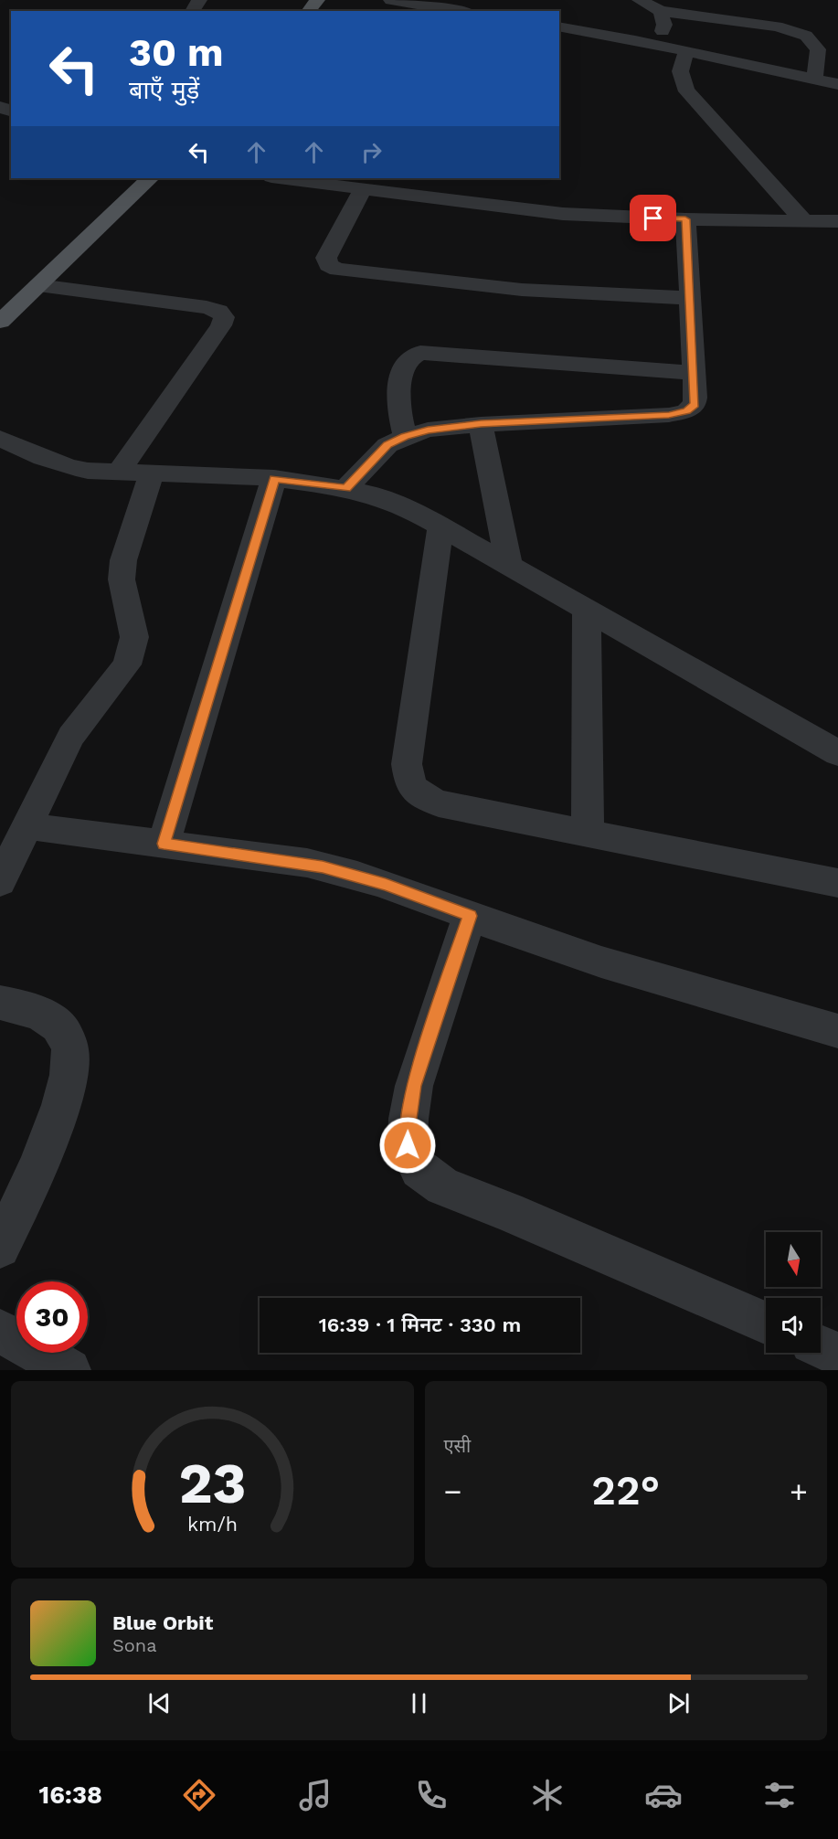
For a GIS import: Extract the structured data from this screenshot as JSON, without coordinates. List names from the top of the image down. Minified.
{"north":"bottom","page":{"turn":["30 m","बाएँ मुड़ें"],"limit":"30","trip":"16:39 · 1 मिनट · 330 m","tile":"एसी","heat":["−","22°","+"],"song":["Blue Orbit","Sona"],"tabs":"16:38","gauge":["23","km/h"]}}
